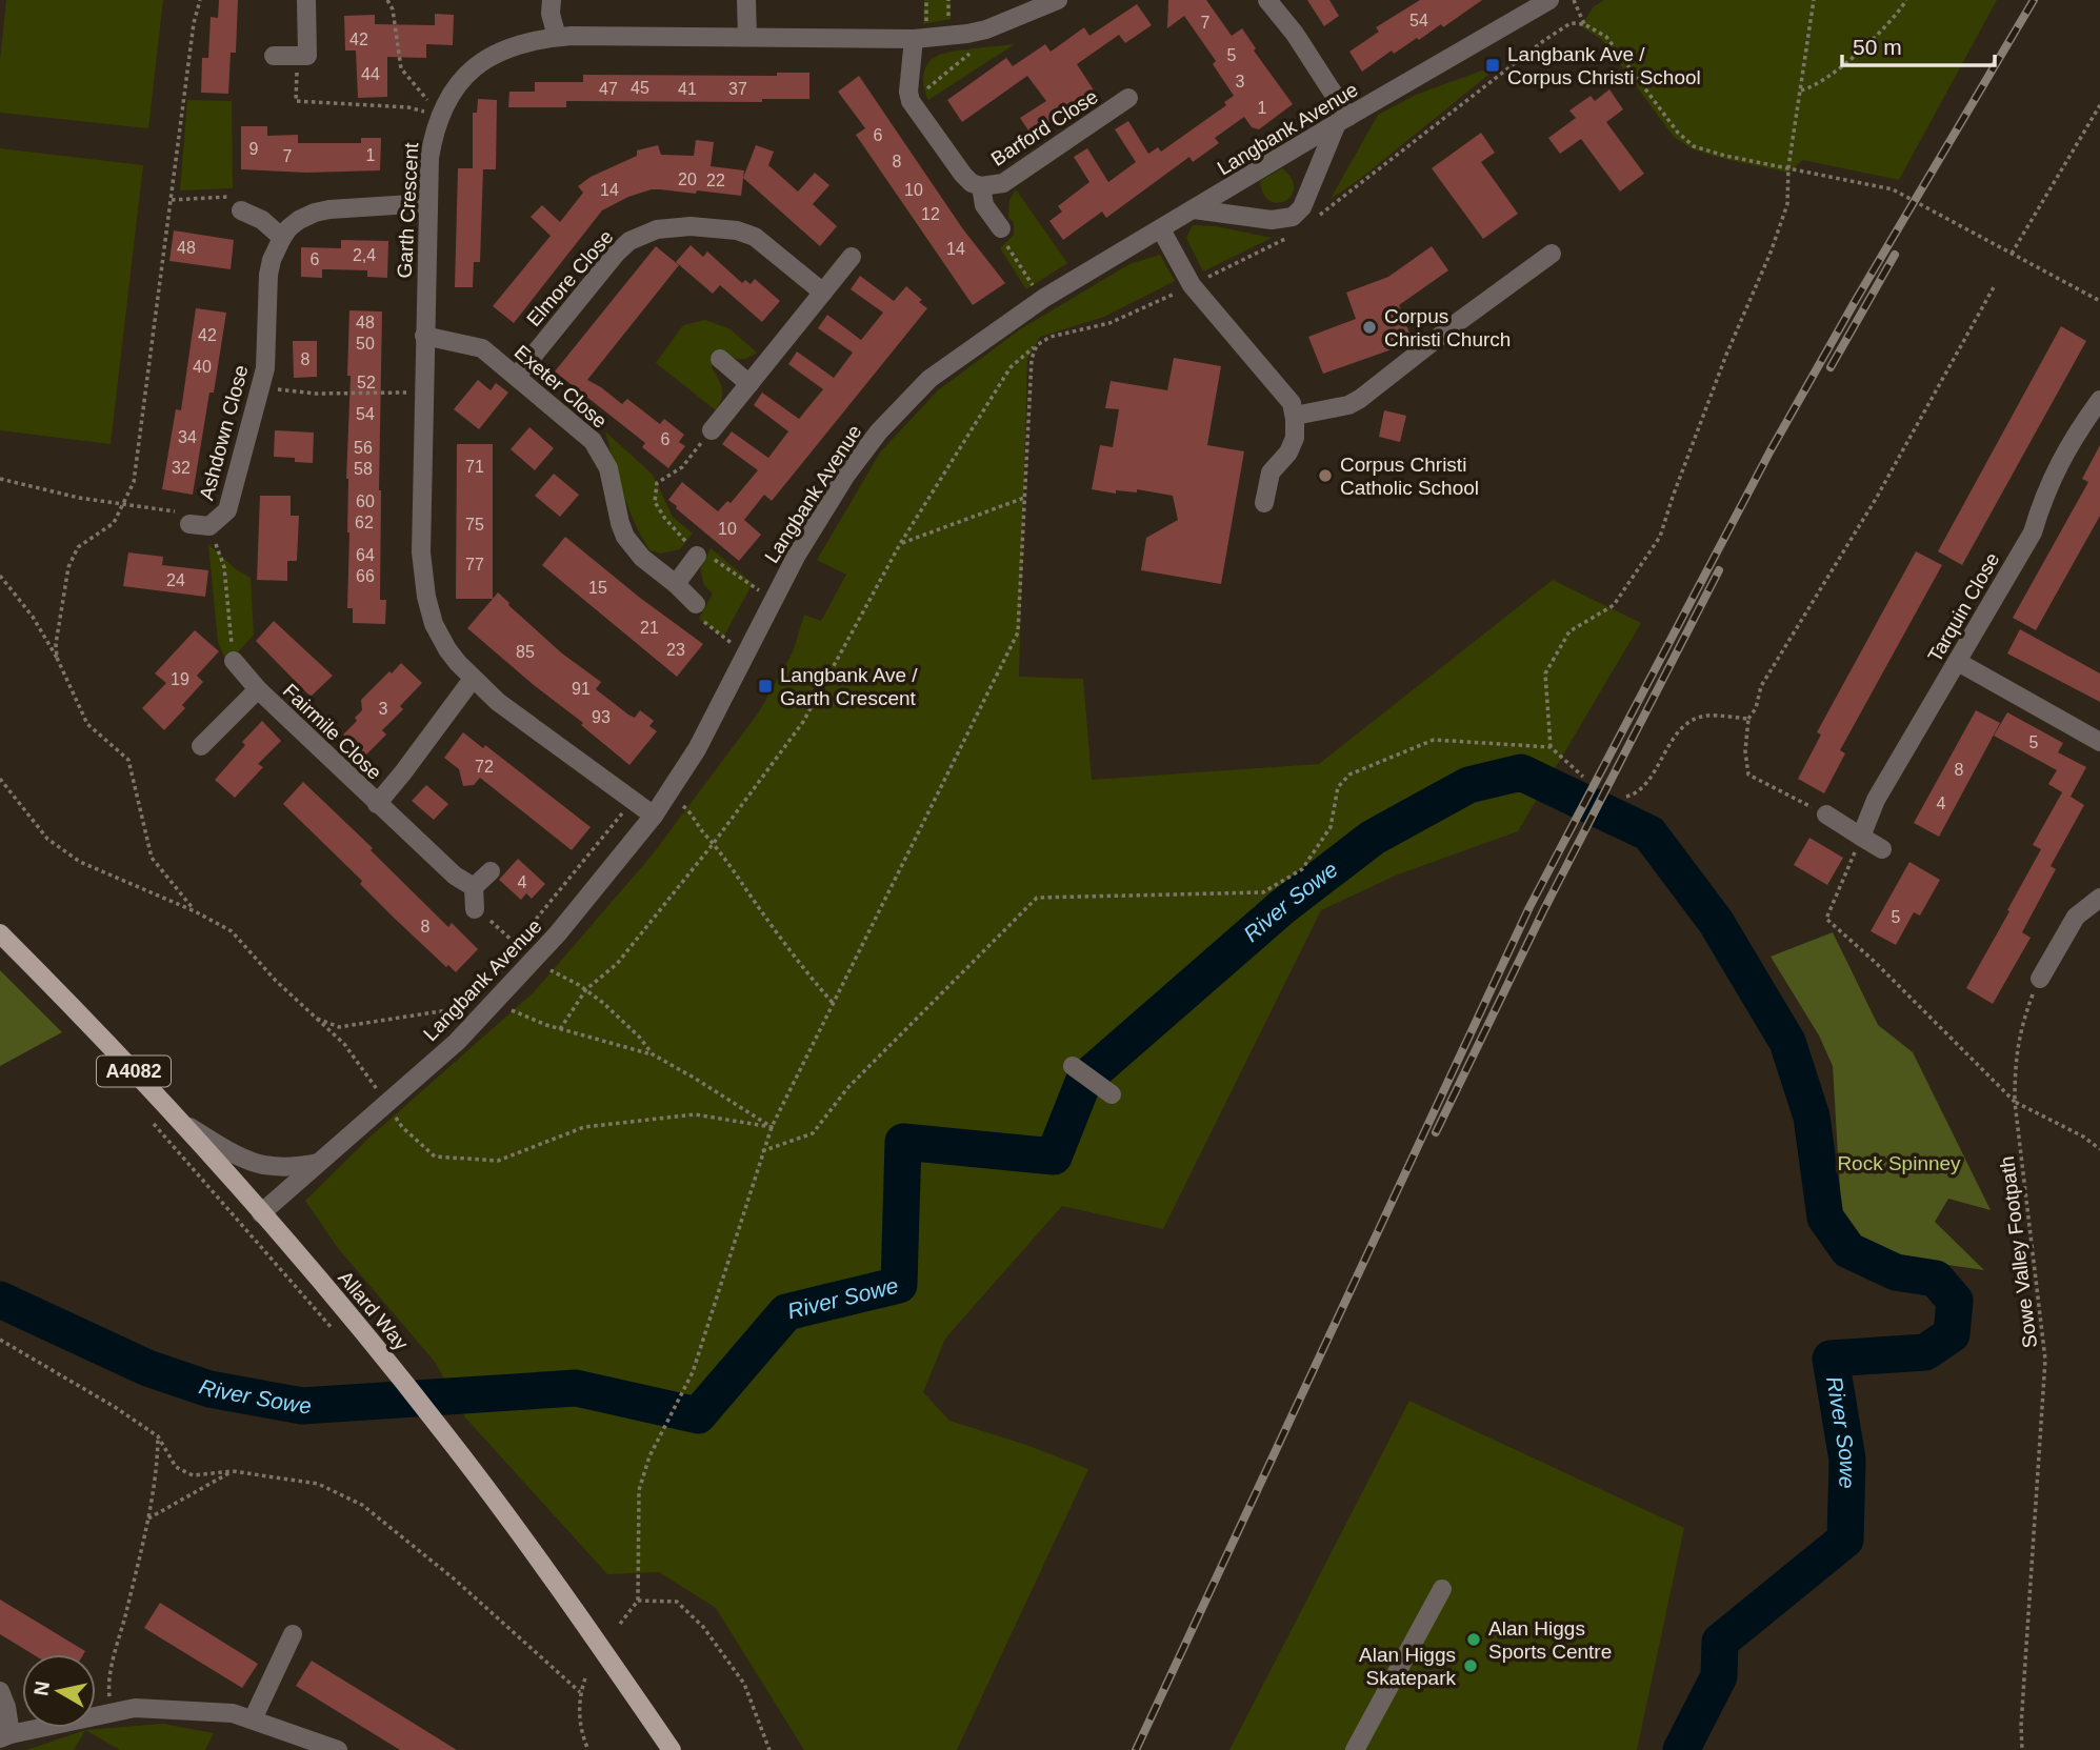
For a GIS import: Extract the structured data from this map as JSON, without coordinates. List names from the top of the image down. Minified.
{"streets":{"main road":["A4082","Allard Way"],"street":["Barford Close","Langbank Avenue","Garth Crescent","Elmore Close","Exeter Close","Ashdown Close","Tarquin Close","Fairmile Close"],"path":["Sowe Valley Footpath"]},"crossings":[["Langbank Avenue","Garth Crescent"],["Langbank Avenue","Allard Way"],["Garth Crescent","Exeter Close"],["Garth Crescent","Ashdown Close"],["Garth Crescent","Fairmile Close"],["Elmore Close","Exeter Close"]],"water":["River Sowe"],"parks":["Rock Spinney"],"places":{"transit":["Langbank Ave / Corpus Christi School","Langbank Ave / Garth Crescent"],"other":["Corpus Christi Church","Corpus Christi Catholic School","Alan Higgs Sports Centre","Alan Higgs Skatepark"]},"house_numbers":["54","7","42","5","44","3","45","47","41","37","1","6","9","1","7","8","20","22","14","10","12","48","14","2,4","6","48","42","50","8","40","52","54","34","6","56","71","32","58","60","62","75","10","64","77","66","24","15","21","23","85","19","91","3","93","5","72","8","4","4","5","8"],"scale_bar":"50 m","north":"left"}
